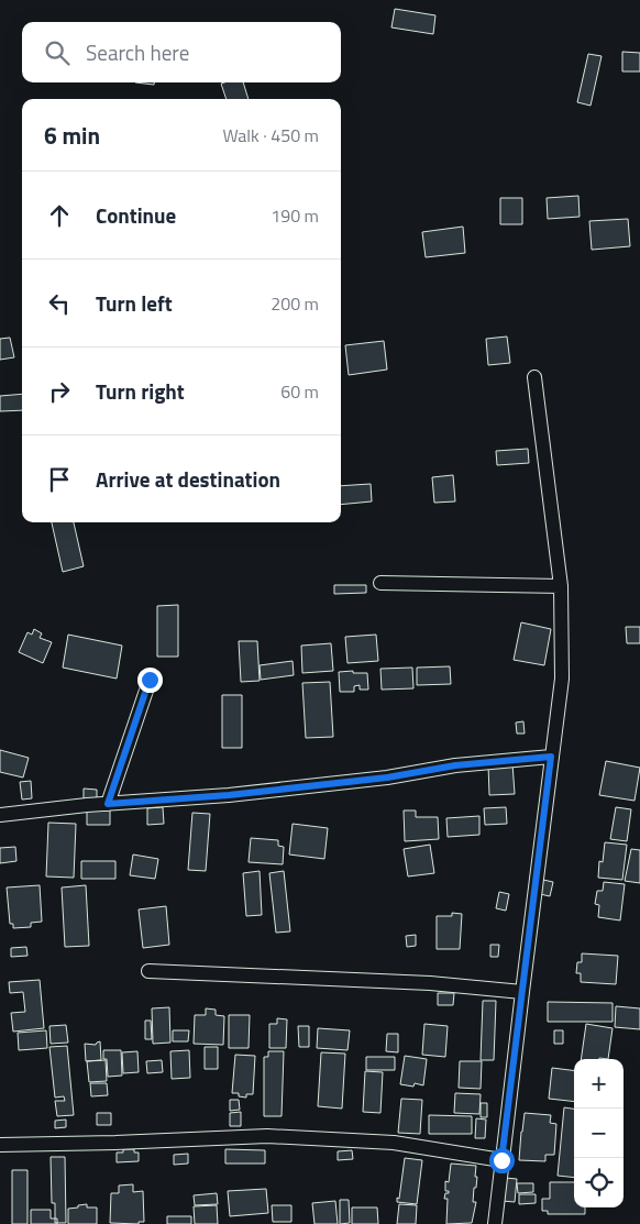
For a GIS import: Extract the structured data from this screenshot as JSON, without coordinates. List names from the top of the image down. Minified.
{"page":{"search":"Search here","heading":["6 min","Walk · 450 m"],"list":[["Continue","190 m"],["Turn left","200 m"],["Turn right","60 m"],"Arrive at destination"],"map_buttons":["+","−"]}}
